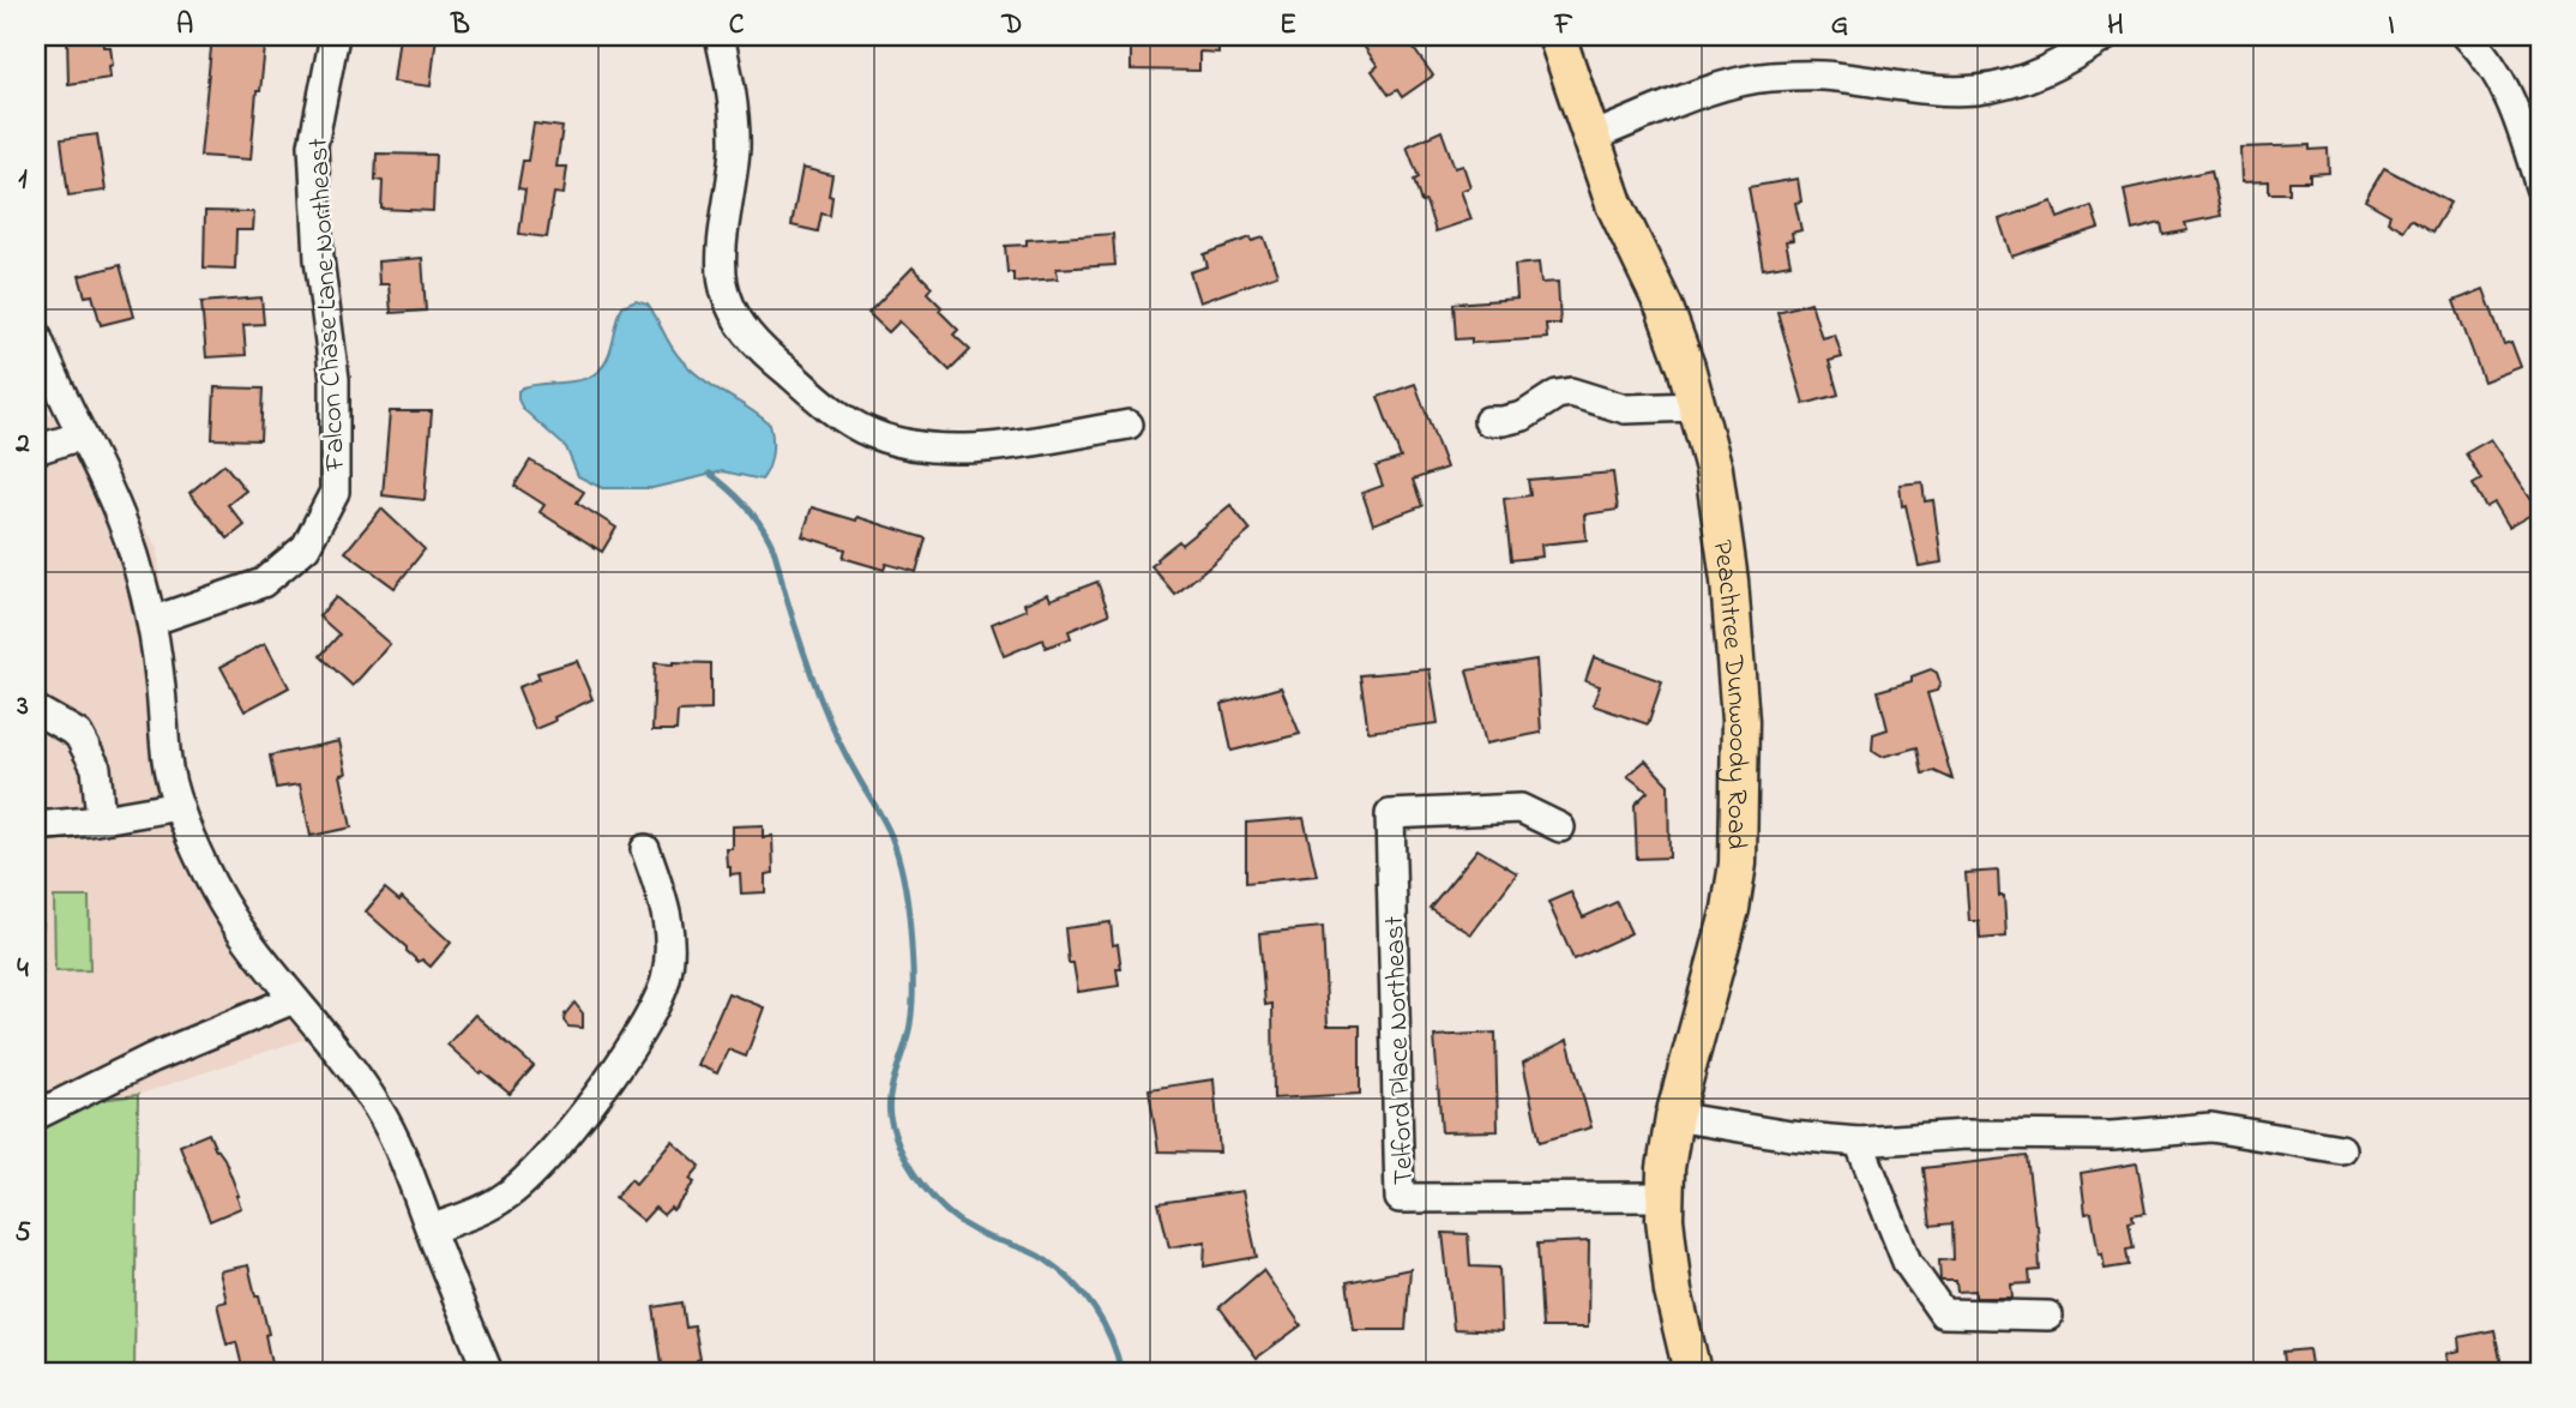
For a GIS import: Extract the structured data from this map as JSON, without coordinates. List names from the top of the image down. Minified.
{"streets":{"main road":["Peachtree Dunwoody Road"],"street":["Falcon Chase Lane Northeast","Telford Place Northeast"]},"crossings":[["Peachtree Dunwoody Road","Telford Place Northeast"]],"grid":{"columns":["A","B","C","D","E","F","G","H","I"],"rows":["1","2","3","4","5"]}}
